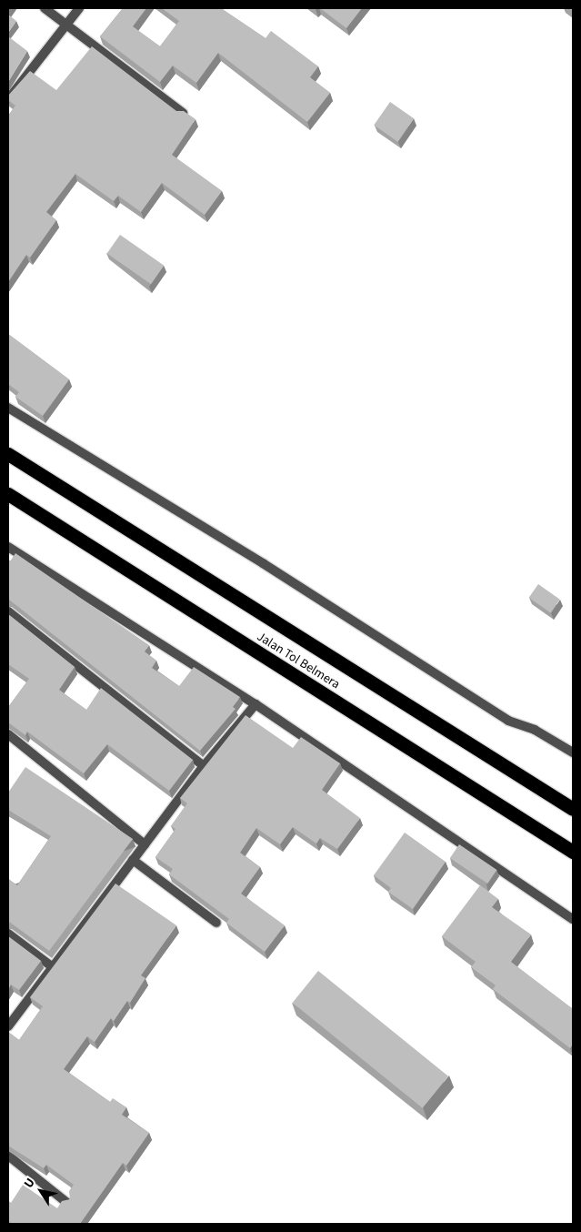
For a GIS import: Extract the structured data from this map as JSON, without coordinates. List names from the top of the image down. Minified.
{"streets":{"highway":["Jalan Tol Belmera"]},"north":"top left"}
